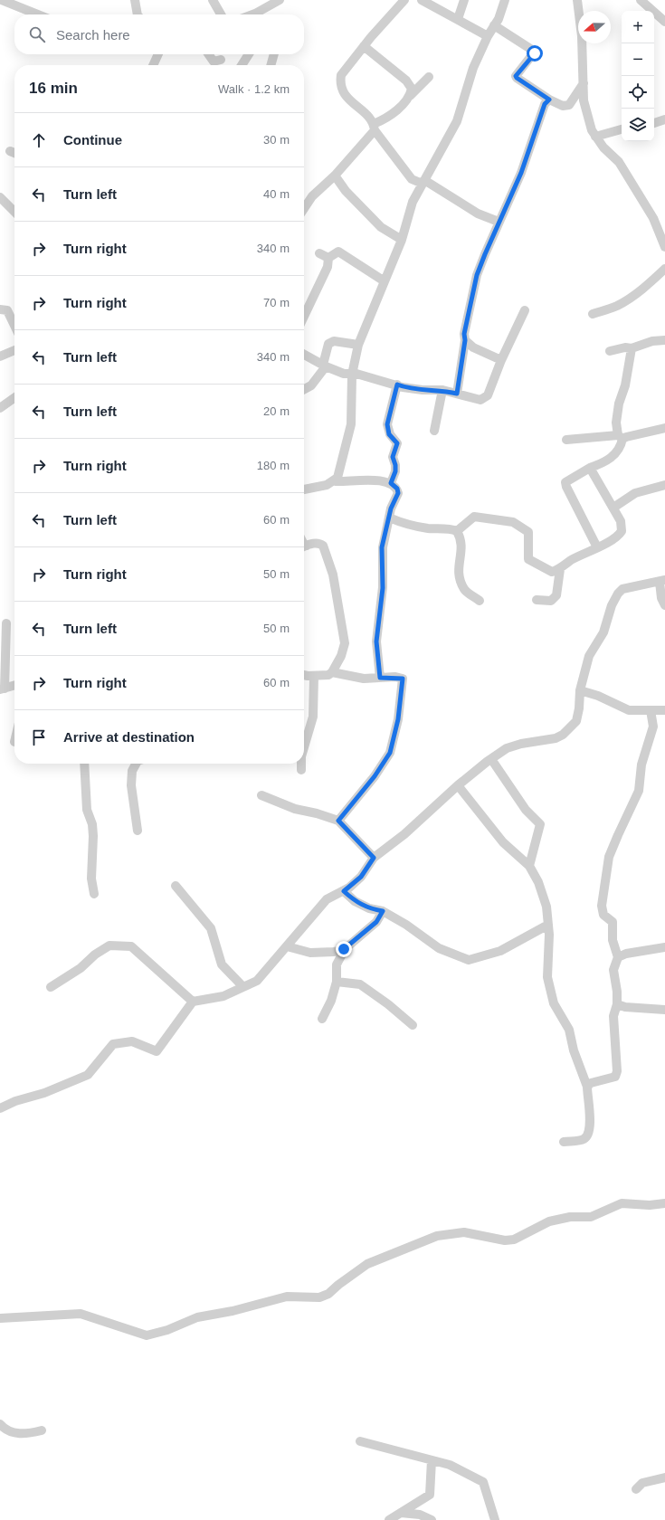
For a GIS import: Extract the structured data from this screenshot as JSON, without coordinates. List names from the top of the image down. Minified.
{"north":"left","page":{"map_buttons":["+","−"],"search":"Search here","heading":["16 min","Walk · 1.2 km"],"list":[["Continue","30 m"],["Turn left","40 m"],["Turn right","340 m"],["Turn right","70 m"],["Turn left","340 m"],["Turn left","20 m"],["Turn right","180 m"],["Turn left","60 m"],["Turn right","50 m"],["Turn left","50 m"],["Turn right","60 m"],"Arrive at destination"]}}
